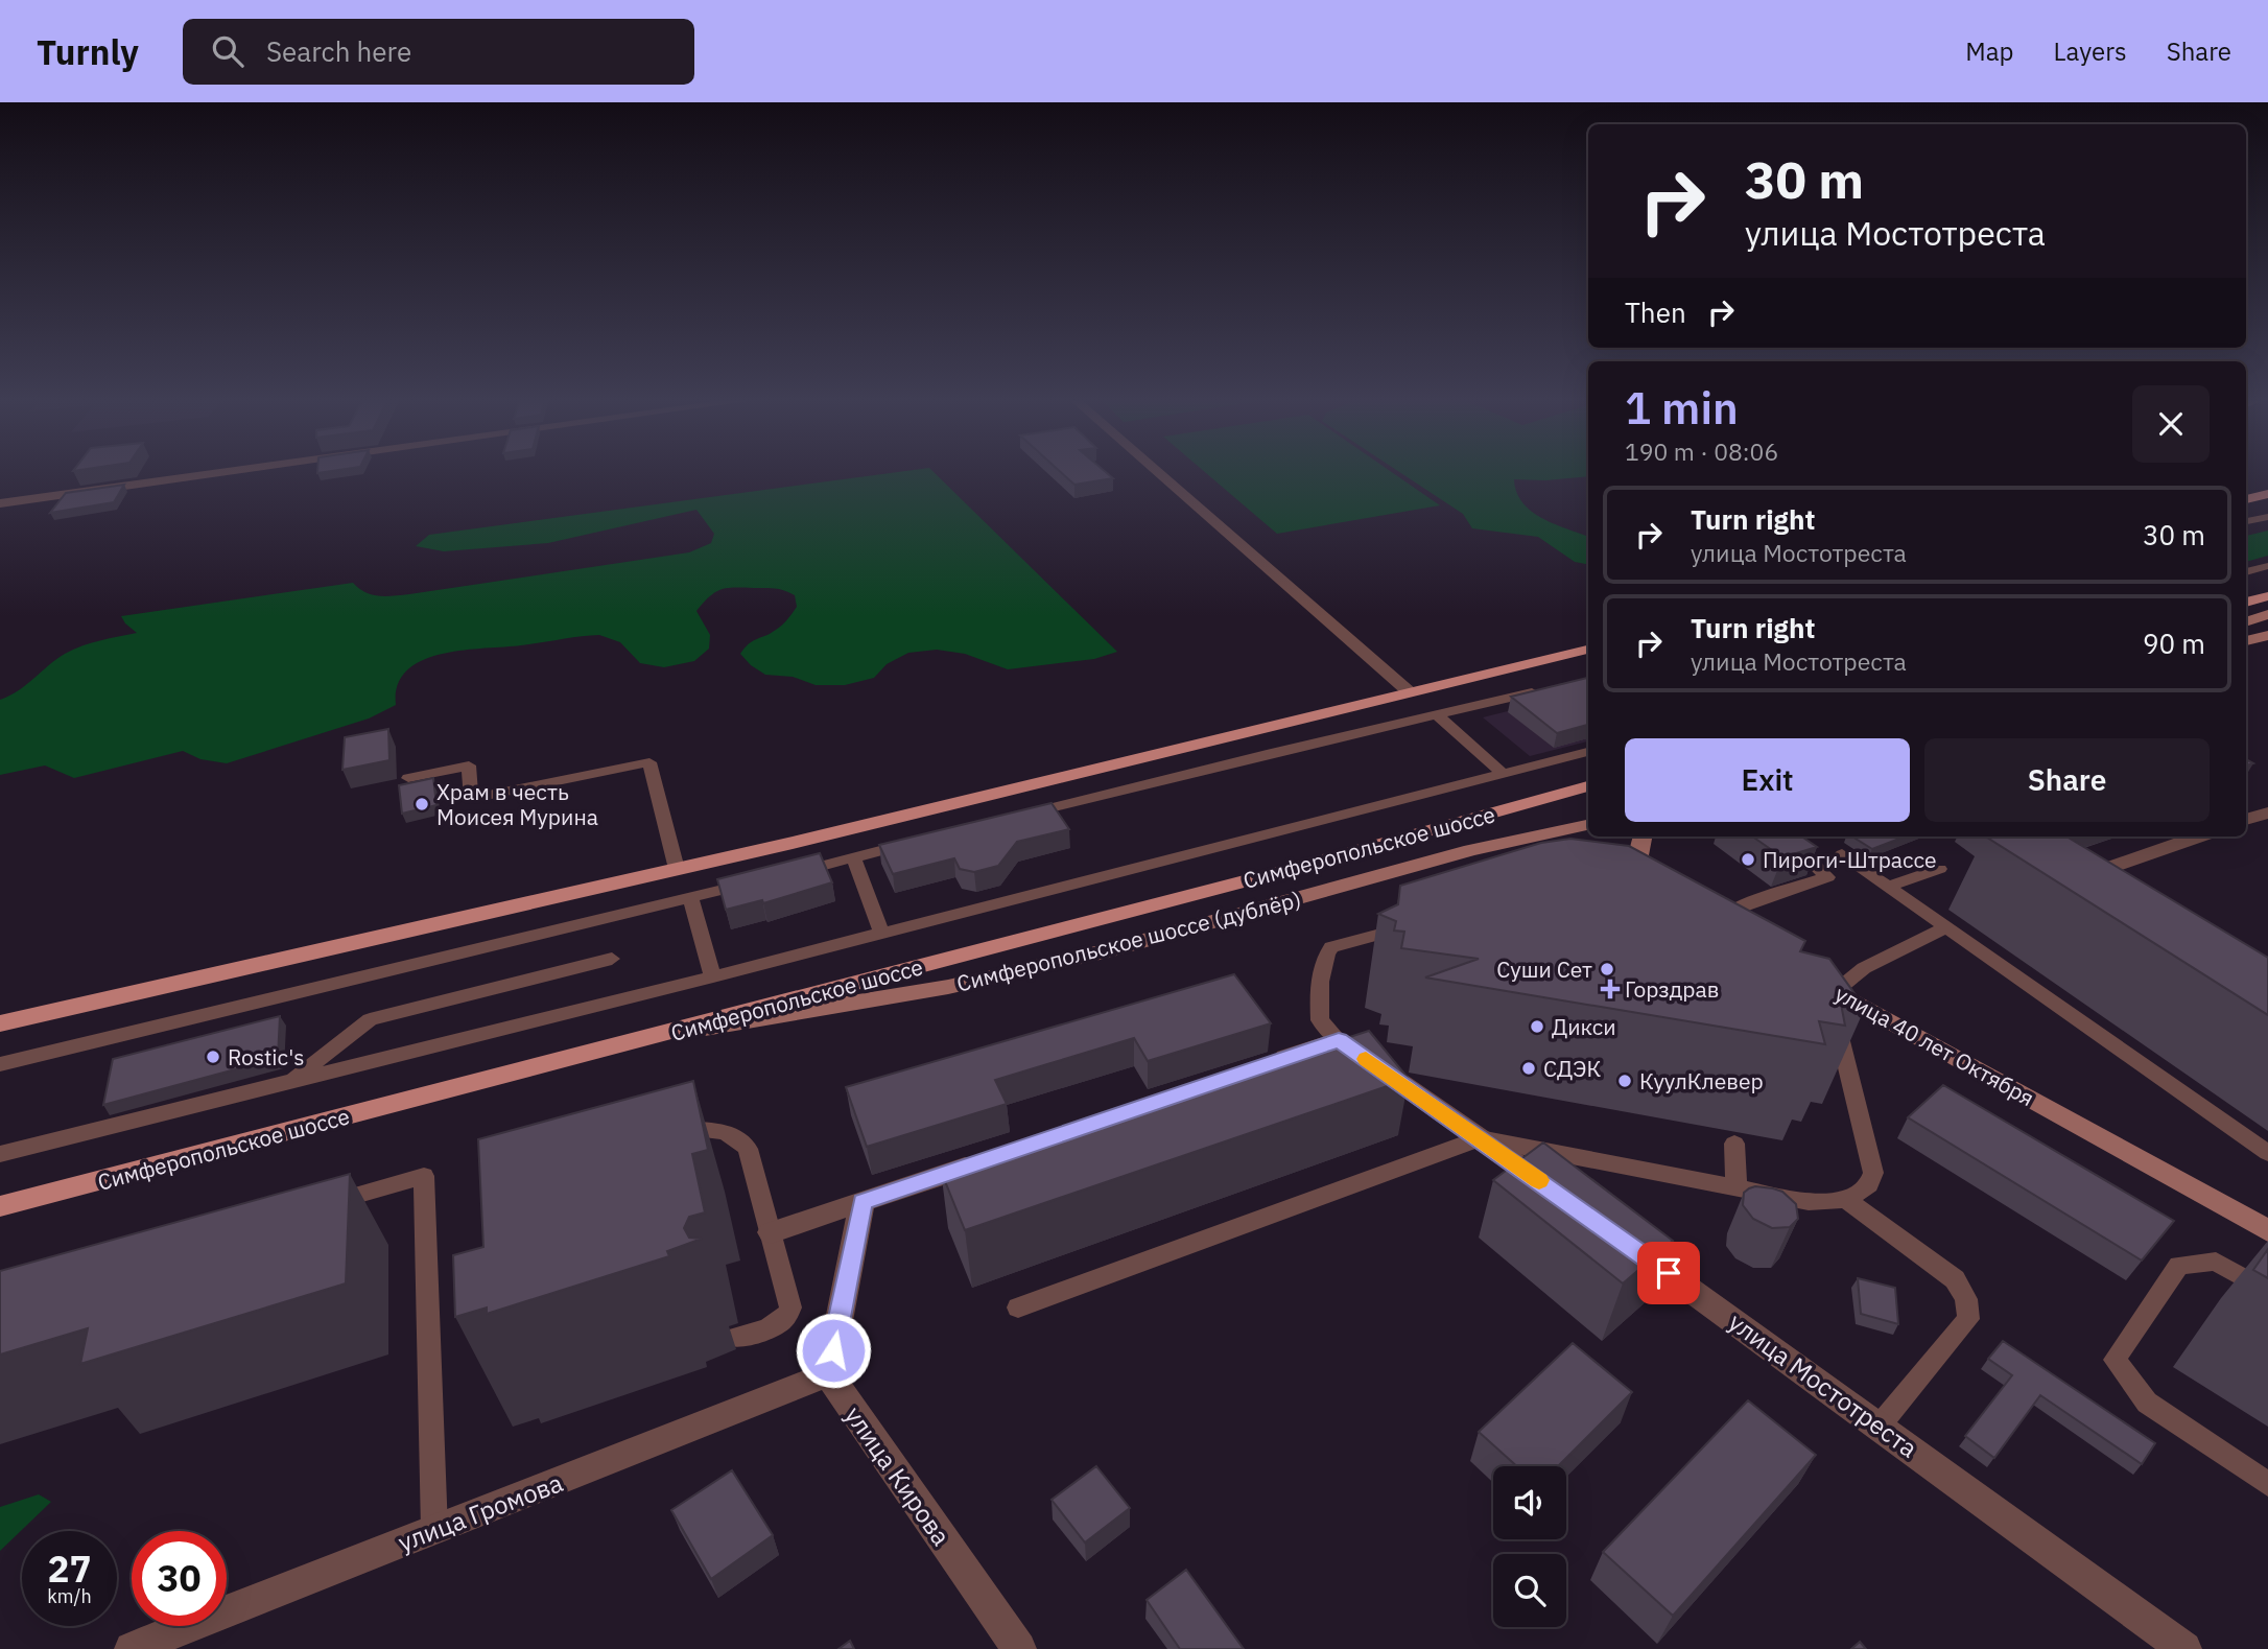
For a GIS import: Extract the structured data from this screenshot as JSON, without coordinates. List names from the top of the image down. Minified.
{"streets":{"main road":["Симферопольское шоссе","Симферопольское шоссе (дублёр)","улица 40 лет Октября"],"street":["улица Мостотреста","улица Кирова","улица Громова"]},"crossings":[["Симферопольское шоссе","Симферопольское шоссе (дублёр)"],["улица Кирова","улица Громова"]],"places":{"other":["Храм в честь Моисея Мурина","Пироги-Штрассе","Суши Сет","Дикси","Rostic's","СДЭК","КуулКлевер"],"health":["Горздрав"]},"page":{"header":"Turnly","search":"Search here","nav":["Map","Layers","Share"],"turn":["30 m","улица Мостотреста"],"then":"Then","heading":["1 min","190 m · 08:06"],"list":[{"name":"Turn right","note":"улица Мостотреста","value":"30 m"},{"name":"Turn right","note":"улица Мостотреста","value":"90 m"}],"buttons":["Exit","Share"],"speed":"27 km/h","limit":"30"}}
